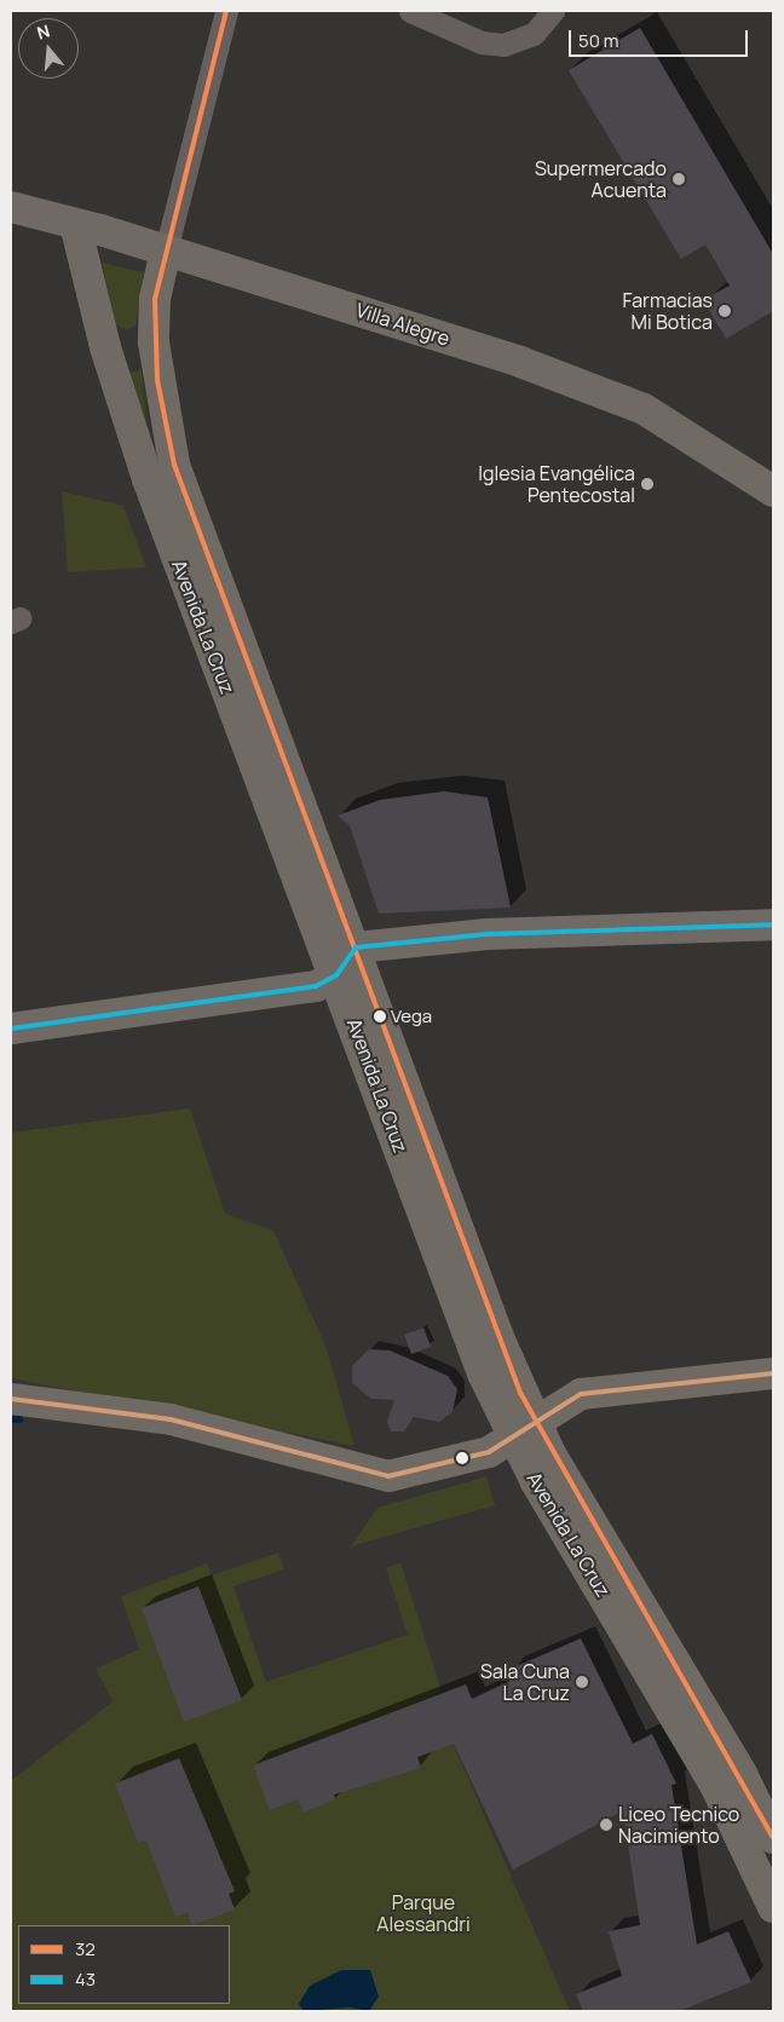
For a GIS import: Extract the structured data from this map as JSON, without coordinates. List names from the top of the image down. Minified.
{"streets":{"main road":["Villa Alegre","Avenida La Cruz"]},"crossings":[["Villa Alegre","Avenida La Cruz"]],"parks":["Parque Alessandri"],"places":["Supermercado Acuenta","Farmacias Mi Botica","Iglesia Evangélica Pentecostal","Vega","Sala Cuna La Cruz","Liceo Tecnico Nacimiento"],"lines":["transit line 32","transit line 43"],"legend":["32","43"],"scale_bar":"50 m","north":"top"}
